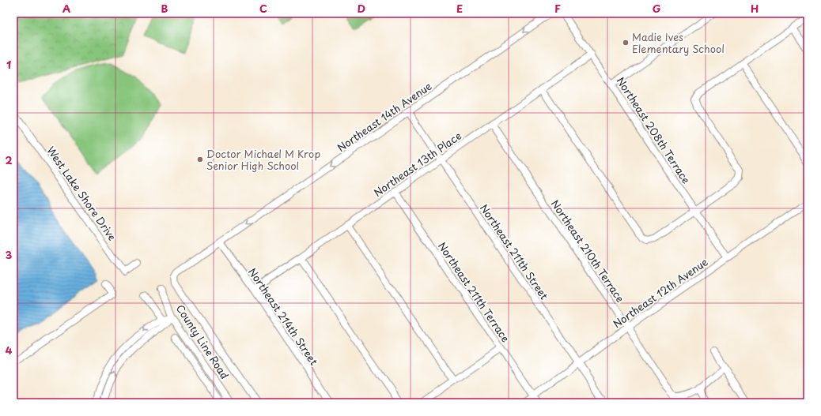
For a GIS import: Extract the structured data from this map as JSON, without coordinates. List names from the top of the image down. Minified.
{"streets":{"street":["Northeast 14th Avenue","Northeast 208th Terrace","Northeast 13th Place","West Lake Shore Drive","Northeast 210th Terrace","Northeast 211th Street","Northeast 211th Terrace","Northeast 12th Avenue","Northeast 214th Street","County Line Road"]},"crossings":[["Northeast 14th Avenue","Northeast 211th Street"],["Northeast 14th Avenue","Northeast 214th Street"],["Northeast 208th Terrace","Northeast 13th Place"],["Northeast 208th Terrace","Northeast 12th Avenue"],["Northeast 13th Place","Northeast 210th Terrace"],["Northeast 13th Place","Northeast 211th Street"],["Northeast 13th Place","Northeast 211th Terrace"],["Northeast 13th Place","Northeast 214th Street"],["Northeast 210th Terrace","Northeast 12th Avenue"],["Northeast 211th Street","Northeast 12th Avenue"],["Northeast 211th Terrace","Northeast 12th Avenue"]],"one_way":["Northeast 14th Avenue"],"places":["Madie Ives Elementary School","Doctor Michael M Krop Senior High School"],"grid":{"columns":["A","B","C","D","E","F","G","H"],"rows":["1","2","3","4"]}}
